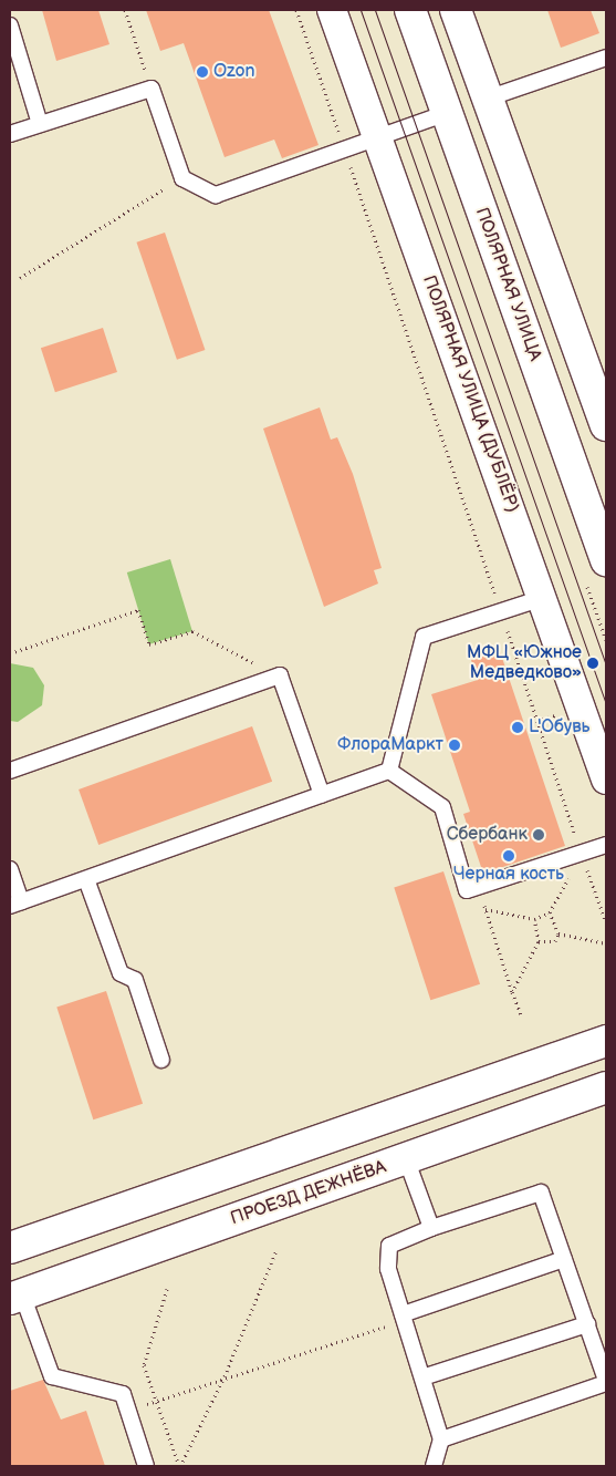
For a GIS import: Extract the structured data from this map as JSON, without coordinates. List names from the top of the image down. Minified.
{"streets":{"main road":["ПОЛЯРНАЯ УЛИЦА","ПРОЕЗД ДЕЖНЁВА"],"street":["ПОЛЯРНАЯ УЛИЦА (ДУБЛЁР)"]},"places":["Ozon","МФЦ «Южное Медведково»","L'Обувь","ФлораМаркт","Сбербанк","Черная кость"]}
